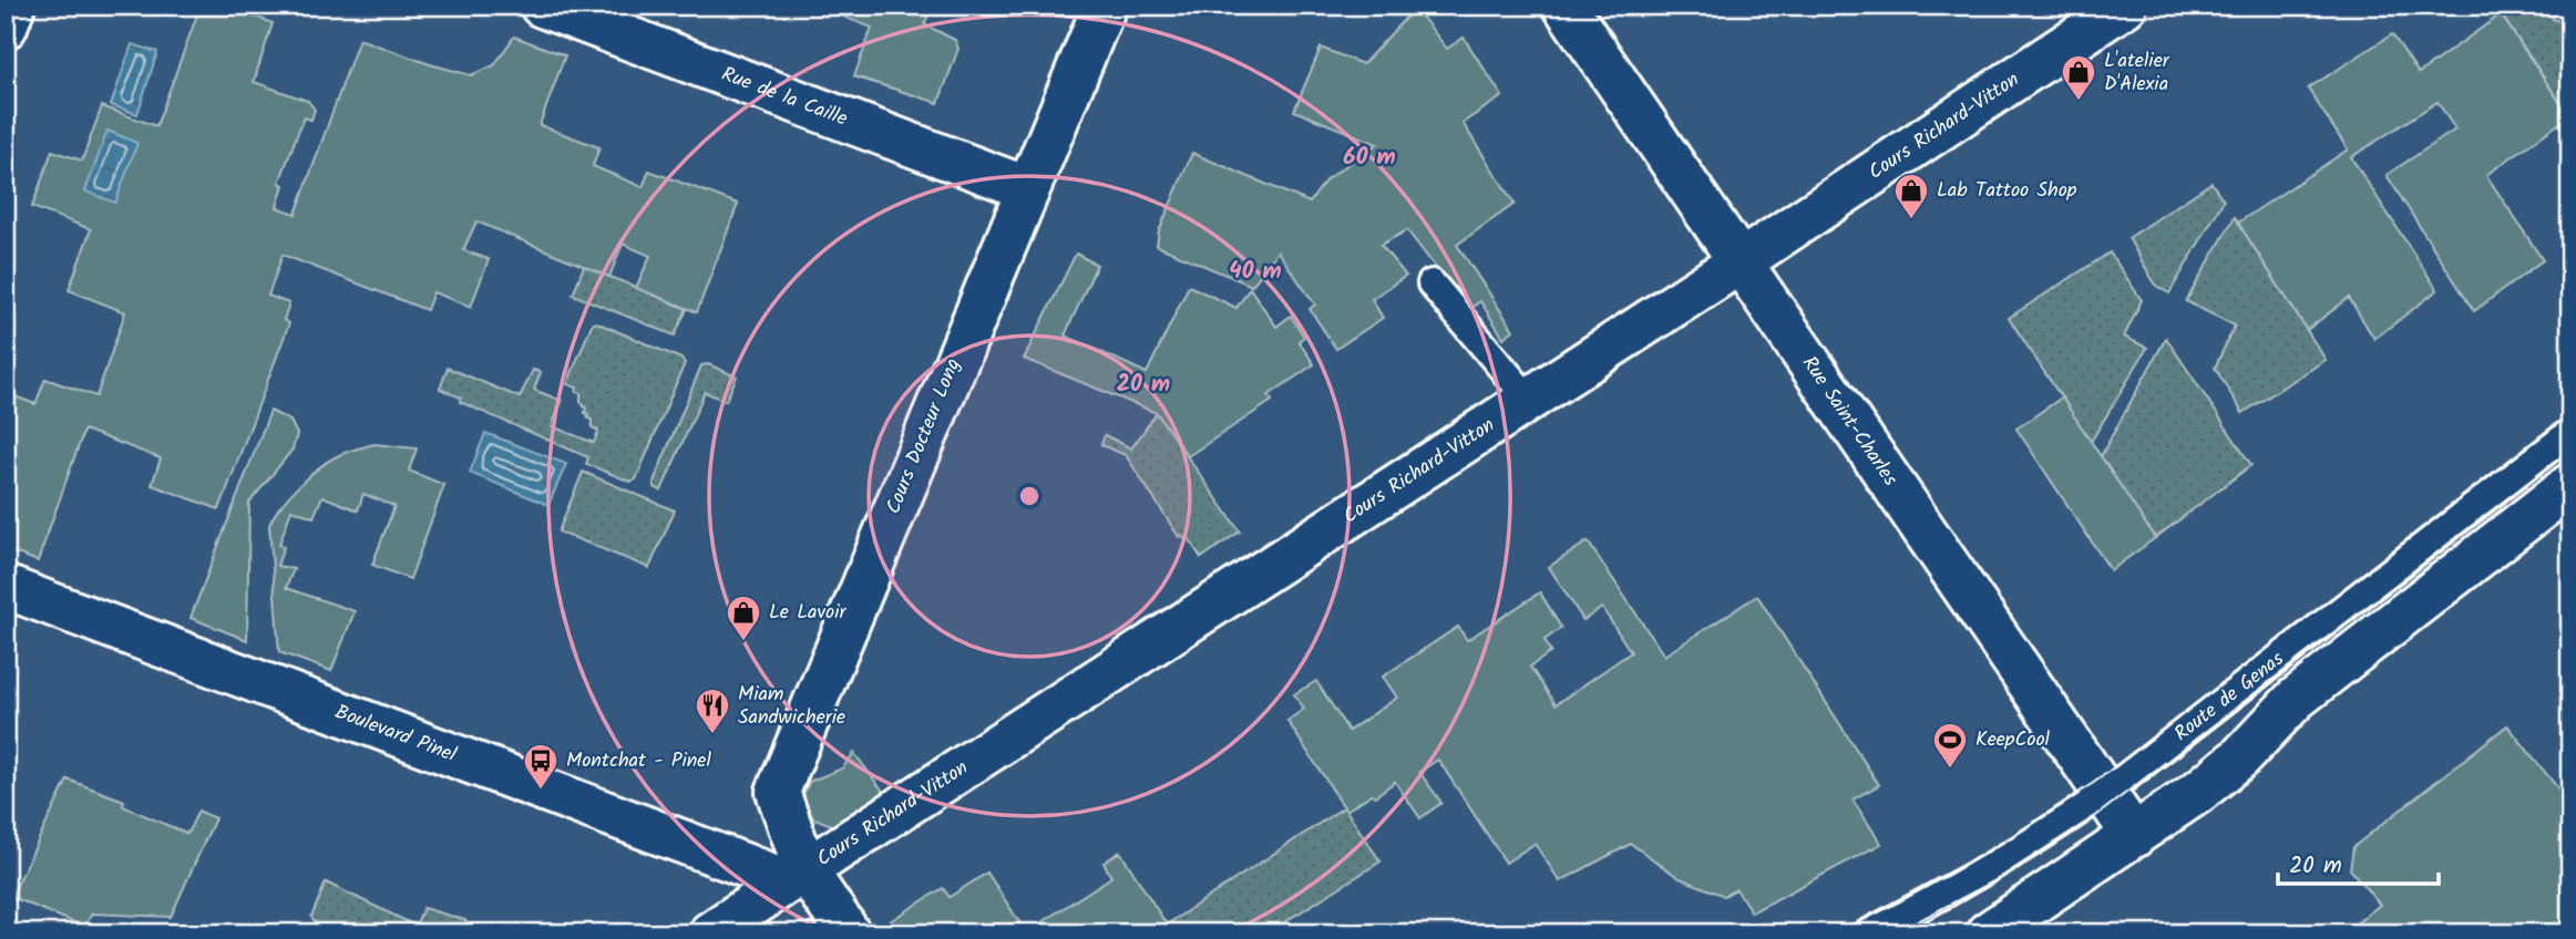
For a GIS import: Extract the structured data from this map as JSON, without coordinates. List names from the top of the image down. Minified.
{"streets":{"street":["Rue de la Caille","Cours Richard-Vitton","Rue Saint-Charles","Cours Docteur Long","Boulevard Pinel"],"lane":["Route de Genas"]},"crossings":[["Rue de la Caille","Cours Docteur Long"],["Cours Richard-Vitton","Rue Saint-Charles"],["Cours Richard-Vitton","Cours Docteur Long"],["Cours Richard-Vitton","Boulevard Pinel"],["Rue Saint-Charles","Route de Genas"],["Cours Docteur Long","Boulevard Pinel"]],"places":{"shop":["L'atelier D'Alexia","Lab Tattoo Shop","Le Lavoir"],"restaurant":["Miam Sandwicherie"],"sports":["KeepCool"],"bus stop":["Montchat - Pinel"]},"scale_bar":"20 m","rings":["60 m","40 m","20 m"]}
